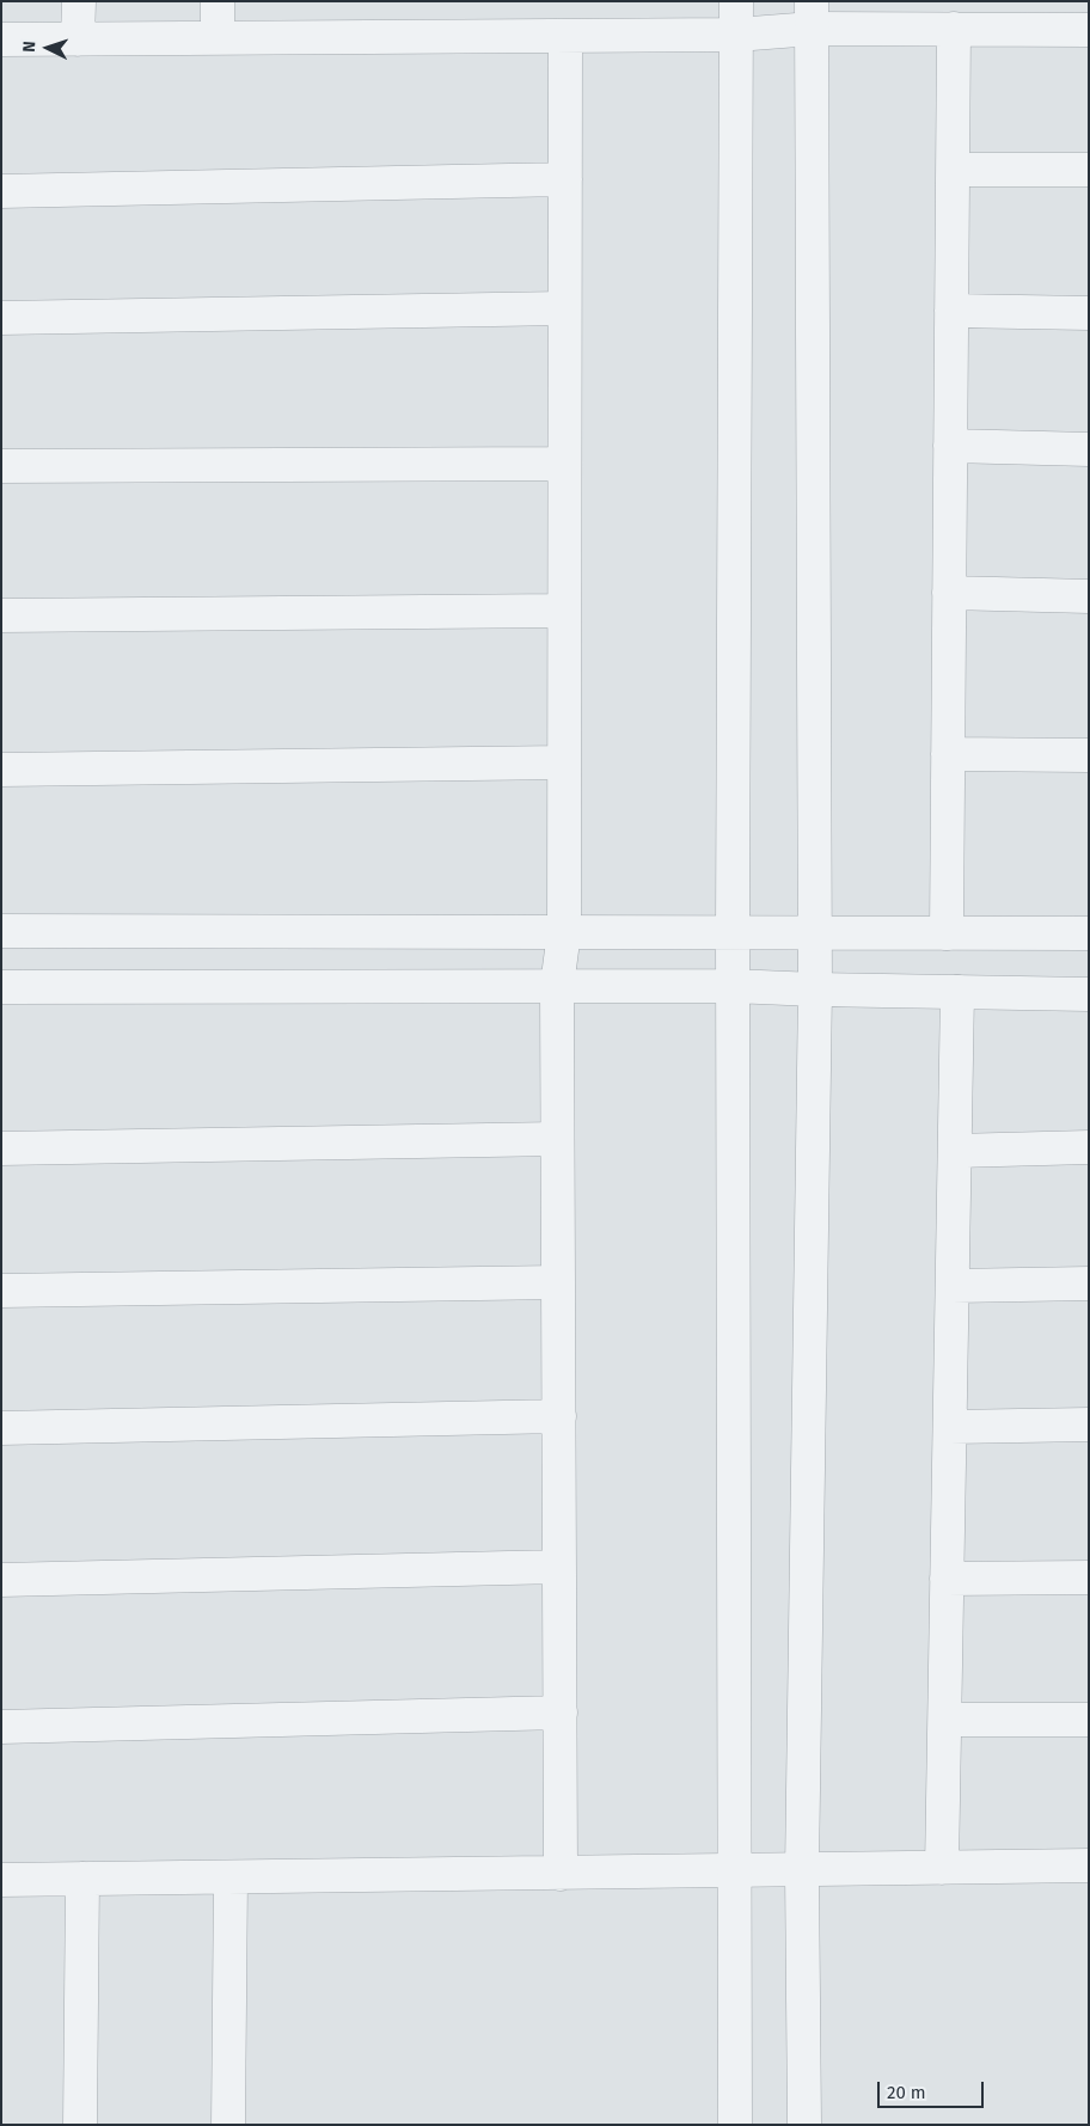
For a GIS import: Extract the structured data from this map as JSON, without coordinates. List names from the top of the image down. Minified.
{"scale_bar":"20 m","north":"left"}
